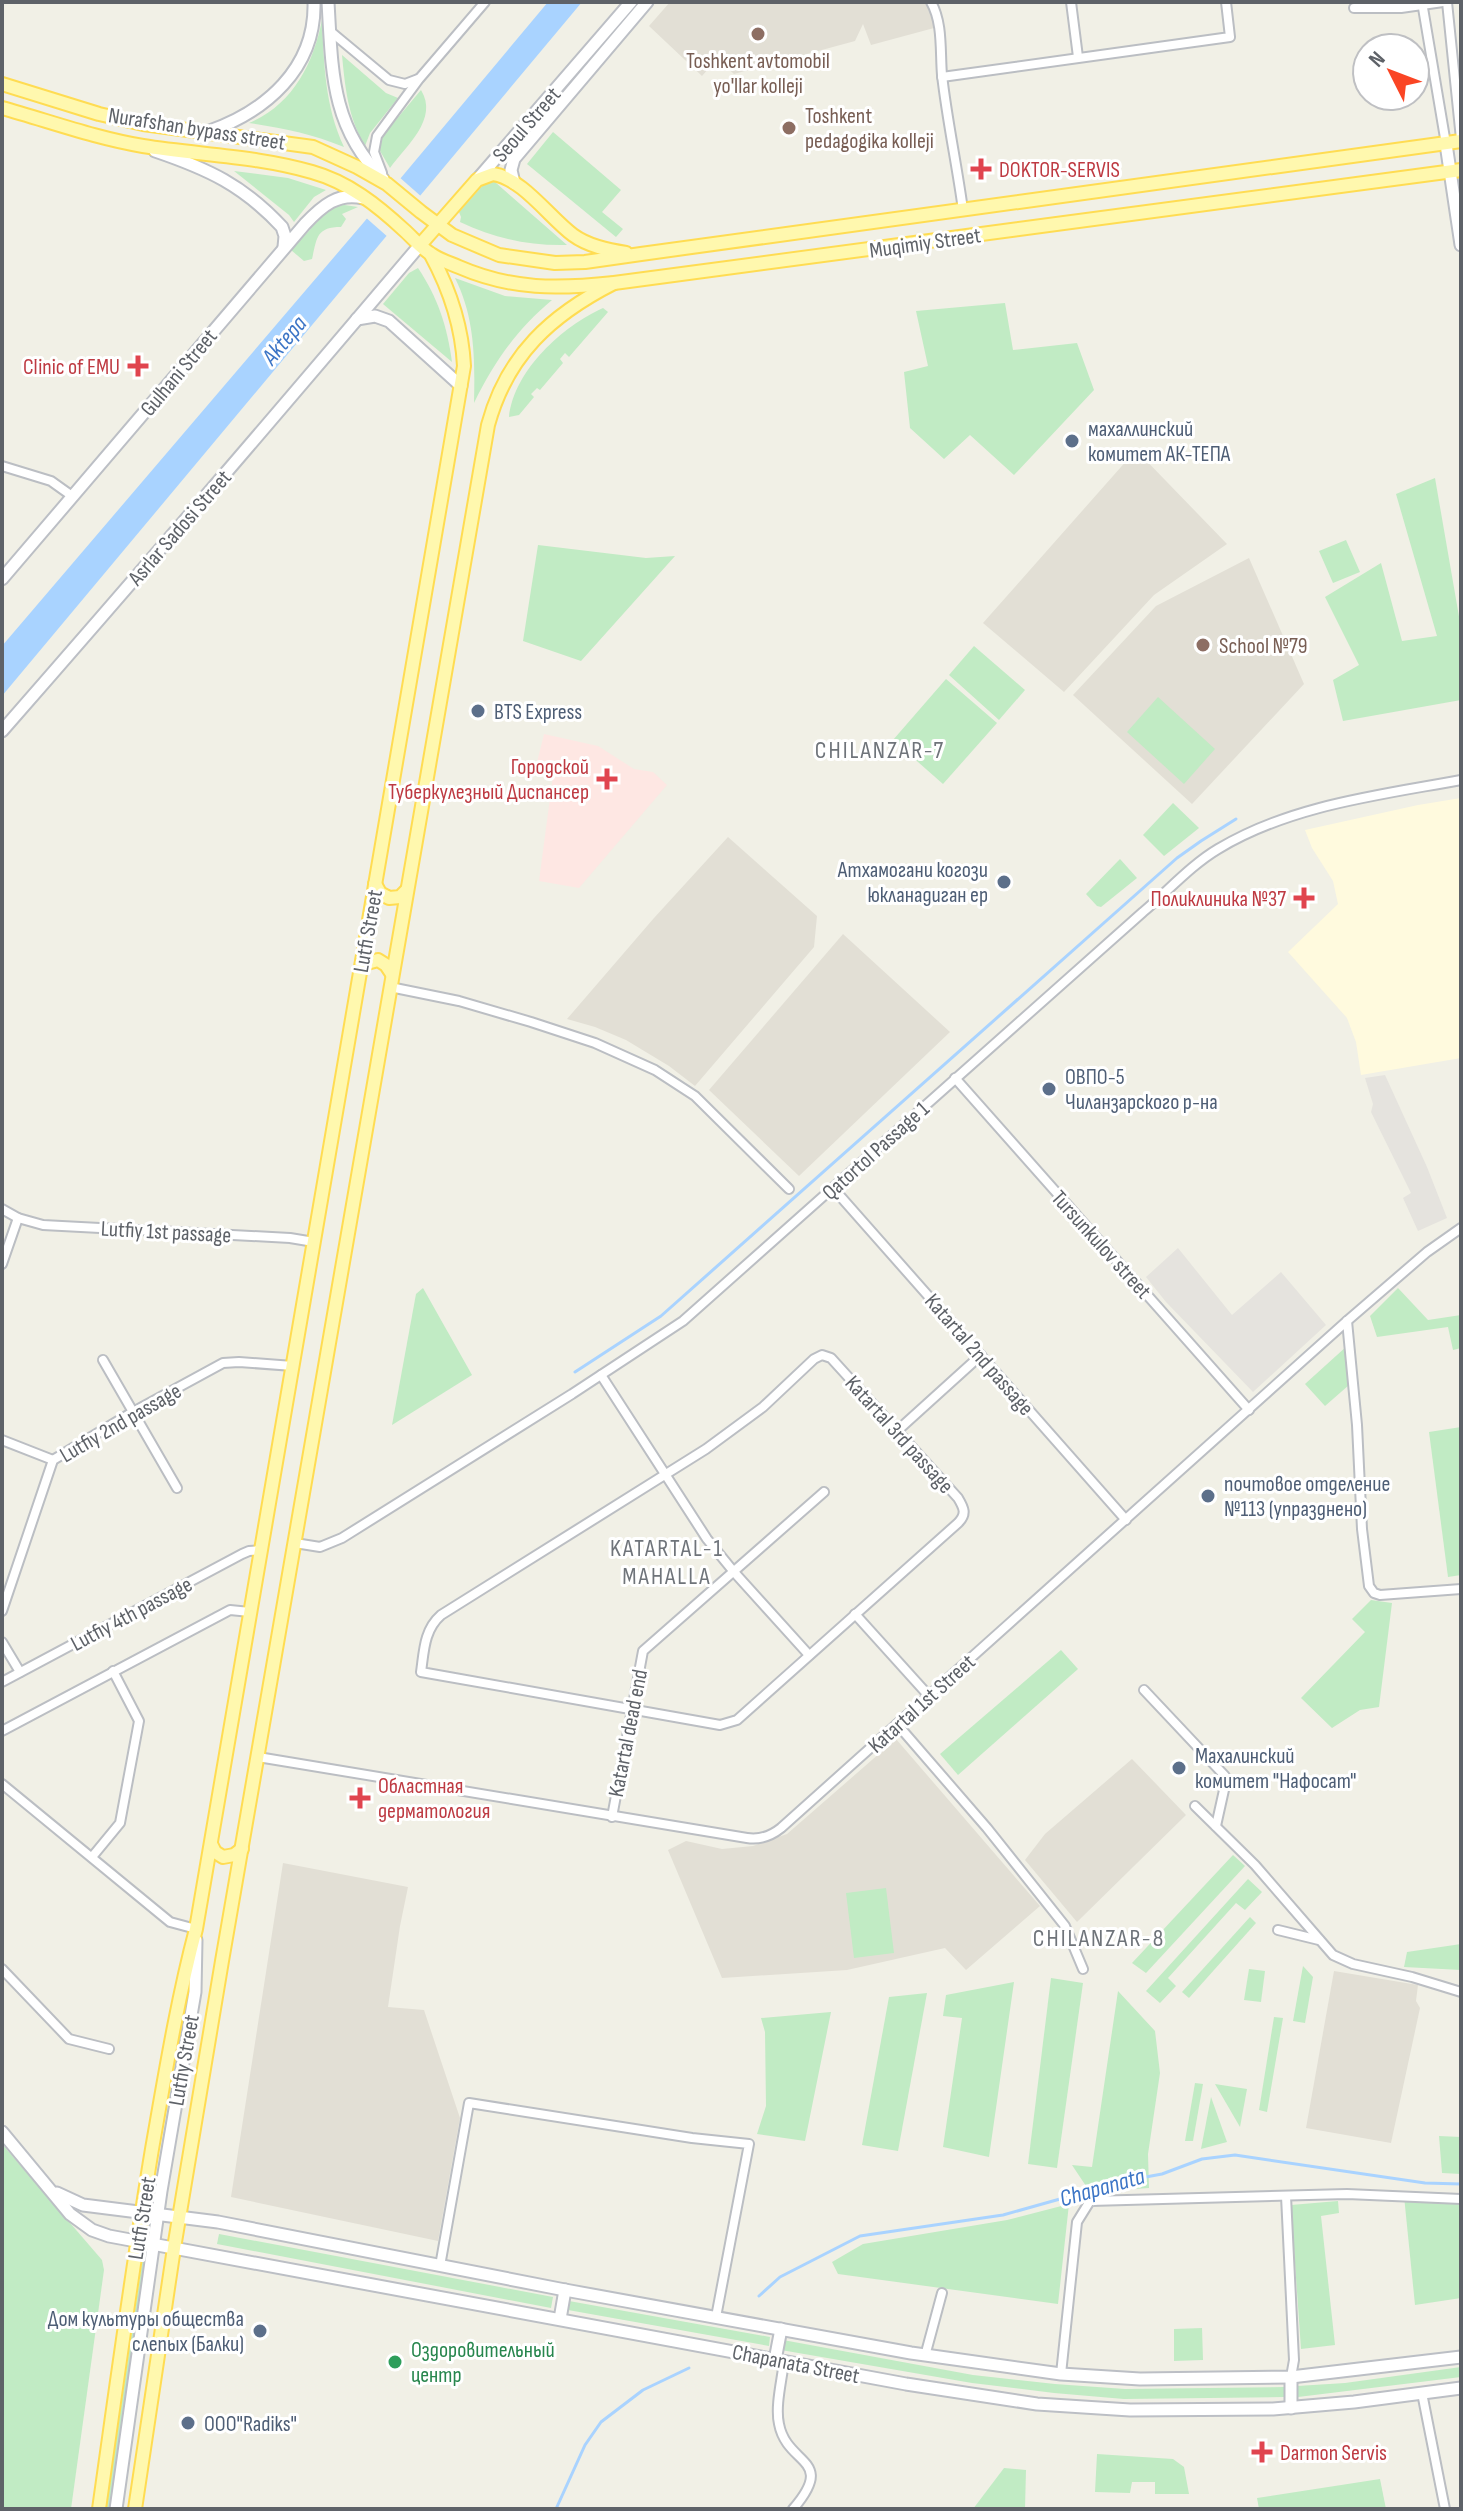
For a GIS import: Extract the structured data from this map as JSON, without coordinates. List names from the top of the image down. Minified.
{"streets":{"main road":["Seoul Street","Nurafshan bypass street","Muqimiy Street","Gulhani Street","Asrlar Sadosi Street","Lutfi Street","Lutfiy Street","Chapanata Street"],"street":["Qatortol Passage 1","Lutfiy 1st passage","Tursunkulov street","Katartal 2nd passage","Lutfiy 2nd passage","Katartal 3rd passage","Lutfiy 4th passage","Katartal 1st Street","Katartal dead end"]},"crossings":[["Seoul Street","Muqimiy Street"],["Seoul Street","Asrlar Sadosi Street"],["Nurafshan bypass street","Muqimiy Street"],["Nurafshan bypass street","Gulhani Street"],["Muqimiy Street","Asrlar Sadosi Street"],["Muqimiy Street","Lutfi Street"],["Lutfi Street","Qatortol Passage 1"],["Lutfi Street","Lutfiy 1st passage"],["Lutfi Street","Lutfiy 2nd passage"],["Lutfi Street","Lutfiy 4th passage"],["Lutfi Street","Katartal 1st Street"],["Lutfi Street","Lutfiy Street"],["Lutfi Street","Chapanata Street"],["Qatortol Passage 1","Tursunkulov street"],["Qatortol Passage 1","Katartal 2nd passage"],["Tursunkulov street","Katartal 1st Street"],["Katartal 2nd passage","Katartal 1st Street"],["Katartal 3rd passage","Katartal dead end"],["Lutfiy 4th passage","Lutfiy Street"],["Katartal 1st Street","Katartal dead end"],["Lutfiy Street","Chapanata Street"]],"districts":["CHILANZAR-7","KATARTAL-1 MAHALLA","CHILANZAR-8"],"water":["Aktepa","Chapanata"],"places":{"other":["Toshkent avtomobil yo'llar kolleji","Toshkent pedagogika kolleji","махаллинский комитет АК-ТЕПА","School №79","BTS Express","Атхамогани когози юкланадиган ер","ОВПО-5 Чиланзарского р-на","почтовое отделение №113 (упразднено)","Махалинский комитет \"Нафосат\"","Дом культуры общества слепых (Балки)","Оздоровительный центр","OOO\"Radiks\""],"health":["DOKTOR-SERVIS","Clinic of EMU","Городской Туберкулезный Диспансер","Поликлиника №37","Областная дерматология","Darmon Servis"]},"north":"top left"}
